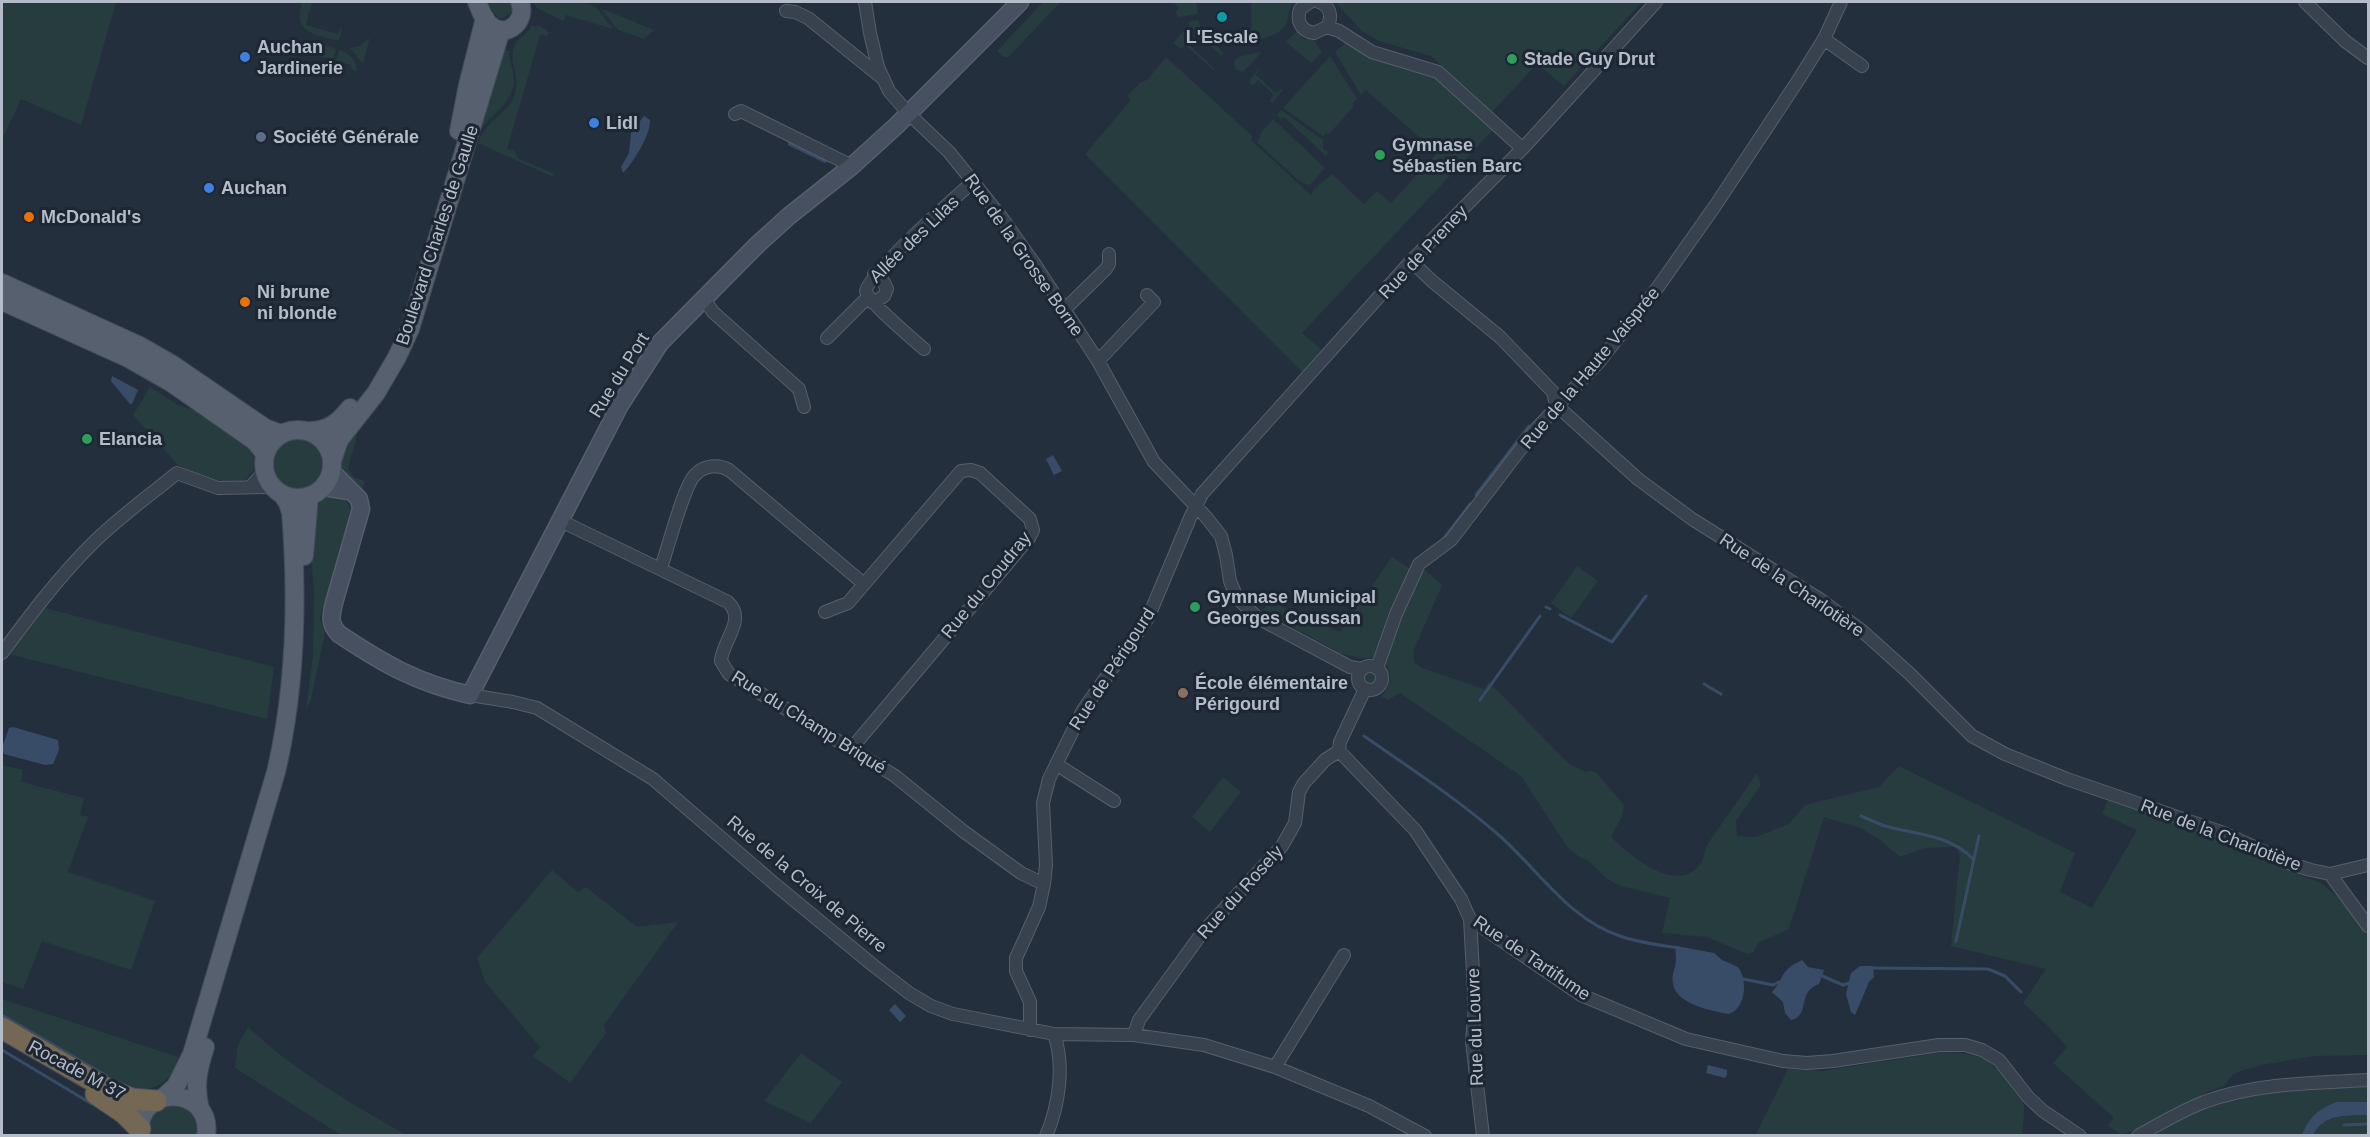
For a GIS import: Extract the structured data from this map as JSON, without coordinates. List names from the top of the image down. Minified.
{"streets":{"highway":["Rocade M 37"],"main road":["Boulevard Charles de Gaulle"],"street":["Allée des Lilas","Rue de Preney","Rue de la Grosse Borne","Rue de la Haute Vaisprée","Rue du Port","Rue du Coudray","Rue de la Charlotière","Rue de Périgourd","Rue du Champ Briqué","Rue de la Croix de Pierre","Rue du Rosely","Rue de Tartifume","Rue du Louvre"]},"crossings":[["Boulevard Charles de Gaulle","Rue de la Croix de Pierre"],["Allée des Lilas","Rue de la Grosse Borne"],["Rue de Preney","Rue de la Grosse Borne"],["Rue de Preney","Rue de la Charlotière"],["Rue de Preney","Rue de Périgourd"],["Rue de la Grosse Borne","Rue du Port"],["Rue de la Grosse Borne","Rue de Périgourd"],["Rue de la Haute Vaisprée","Rue de la Charlotière"],["Rue du Port","Rue du Champ Briqué"],["Rue du Port","Rue de la Croix de Pierre"],["Rue du Coudray","Rue du Champ Briqué"],["Rue de Périgourd","Rue du Champ Briqué"],["Rue de Périgourd","Rue de la Croix de Pierre"],["Rue de la Croix de Pierre","Rue du Rosely"],["Rue du Rosely","Rue de Tartifume"],["Rue de Tartifume","Rue du Louvre"]],"places":["L'Escale","Auchan Jardinerie","Stade Guy Drut","Lidl","Société Générale","Gymnase Sébastien Barc","Auchan","McDonald's","Ni brune ni blonde","Elancia","Gymnase Municipal Georges Coussan","École élémentaire Périgourd"]}
